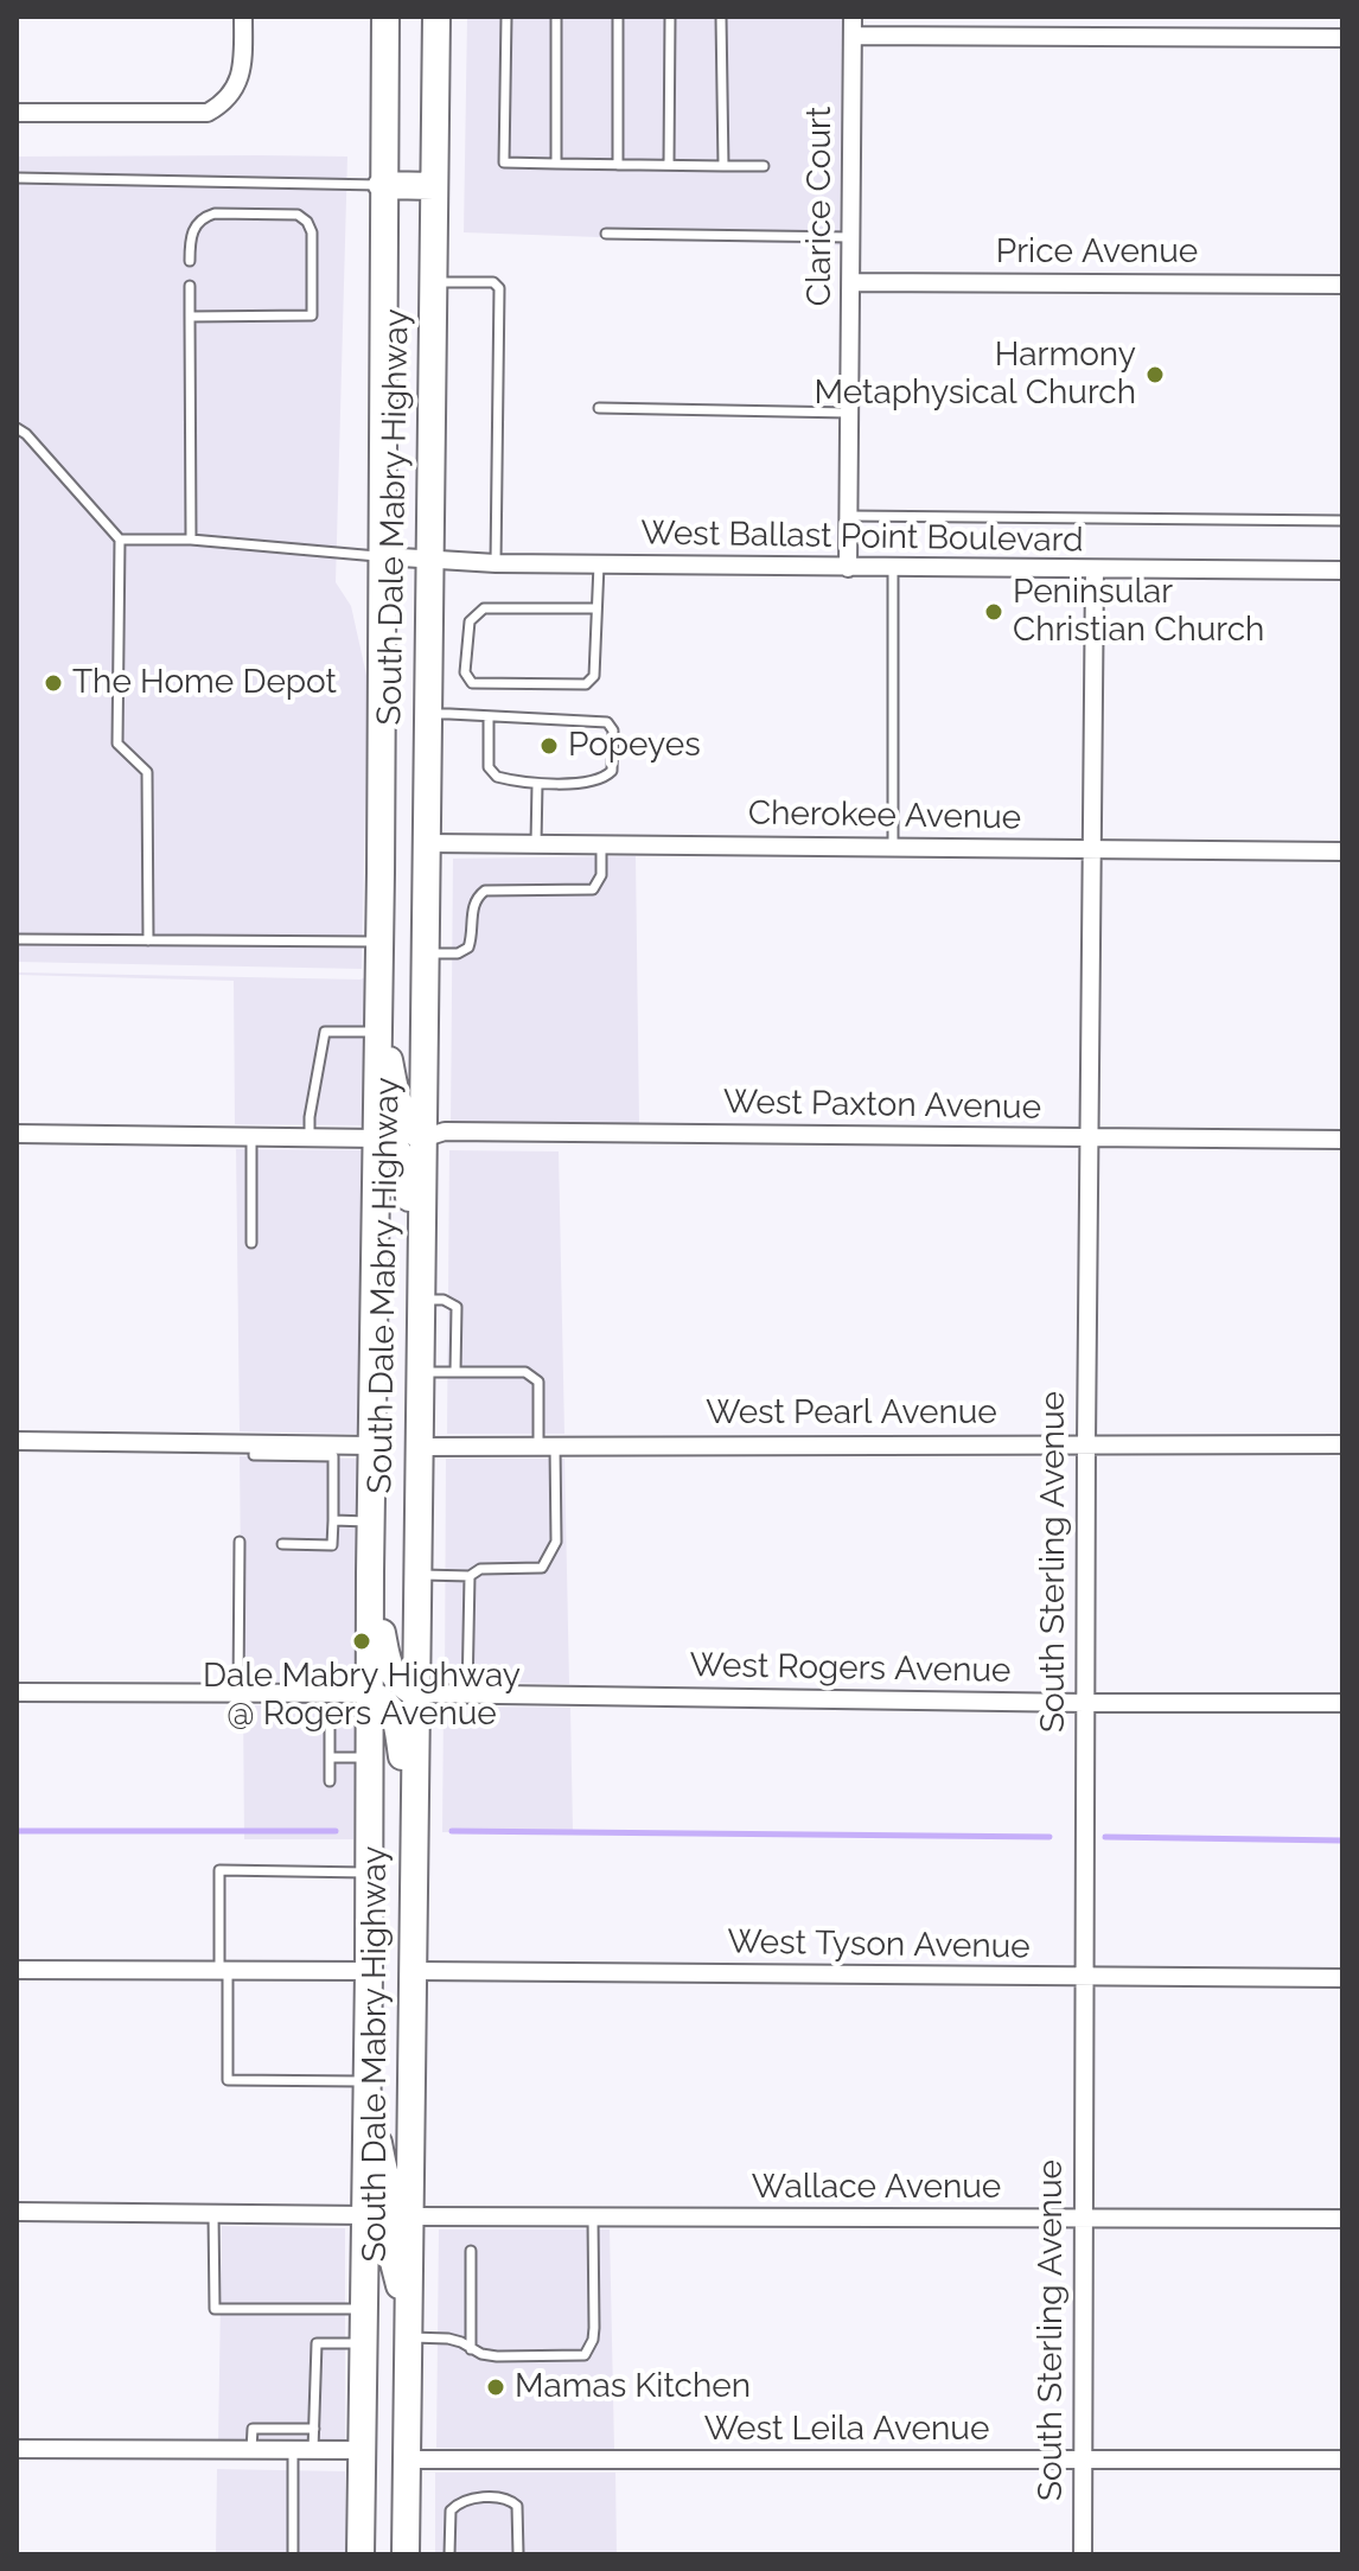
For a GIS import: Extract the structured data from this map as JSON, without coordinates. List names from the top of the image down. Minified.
{"streets":{"main road":["South Dale Mabry Highway"],"street":["Clarice Court","Price Avenue","West Ballast Point Boulevard","Cherokee Avenue","West Paxton Avenue","West Pearl Avenue","South Sterling Avenue","West Rogers Avenue","West Tyson Avenue","Wallace Avenue","West Leila Avenue"]},"crossings":[["Clarice Court","Price Avenue"],["Clarice Court","West Ballast Point Boulevard"],["South Dale Mabry Highway","West Ballast Point Boulevard"],["South Dale Mabry Highway","Cherokee Avenue"],["South Dale Mabry Highway","West Paxton Avenue"],["South Dale Mabry Highway","West Pearl Avenue"],["South Dale Mabry Highway","West Rogers Avenue"],["South Dale Mabry Highway","West Tyson Avenue"],["South Dale Mabry Highway","Wallace Avenue"],["South Dale Mabry Highway","West Leila Avenue"],["West Ballast Point Boulevard","South Sterling Avenue"],["Cherokee Avenue","South Sterling Avenue"],["West Paxton Avenue","South Sterling Avenue"],["West Pearl Avenue","South Sterling Avenue"],["South Sterling Avenue","West Rogers Avenue"],["South Sterling Avenue","West Tyson Avenue"],["South Sterling Avenue","Wallace Avenue"],["South Sterling Avenue","West Leila Avenue"]],"places":["Harmony Metaphysical Church","Peninsular Christian Church","The Home Depot","Popeyes","Dale Mabry Highway @ Rogers Avenue","Mamas Kitchen"]}
